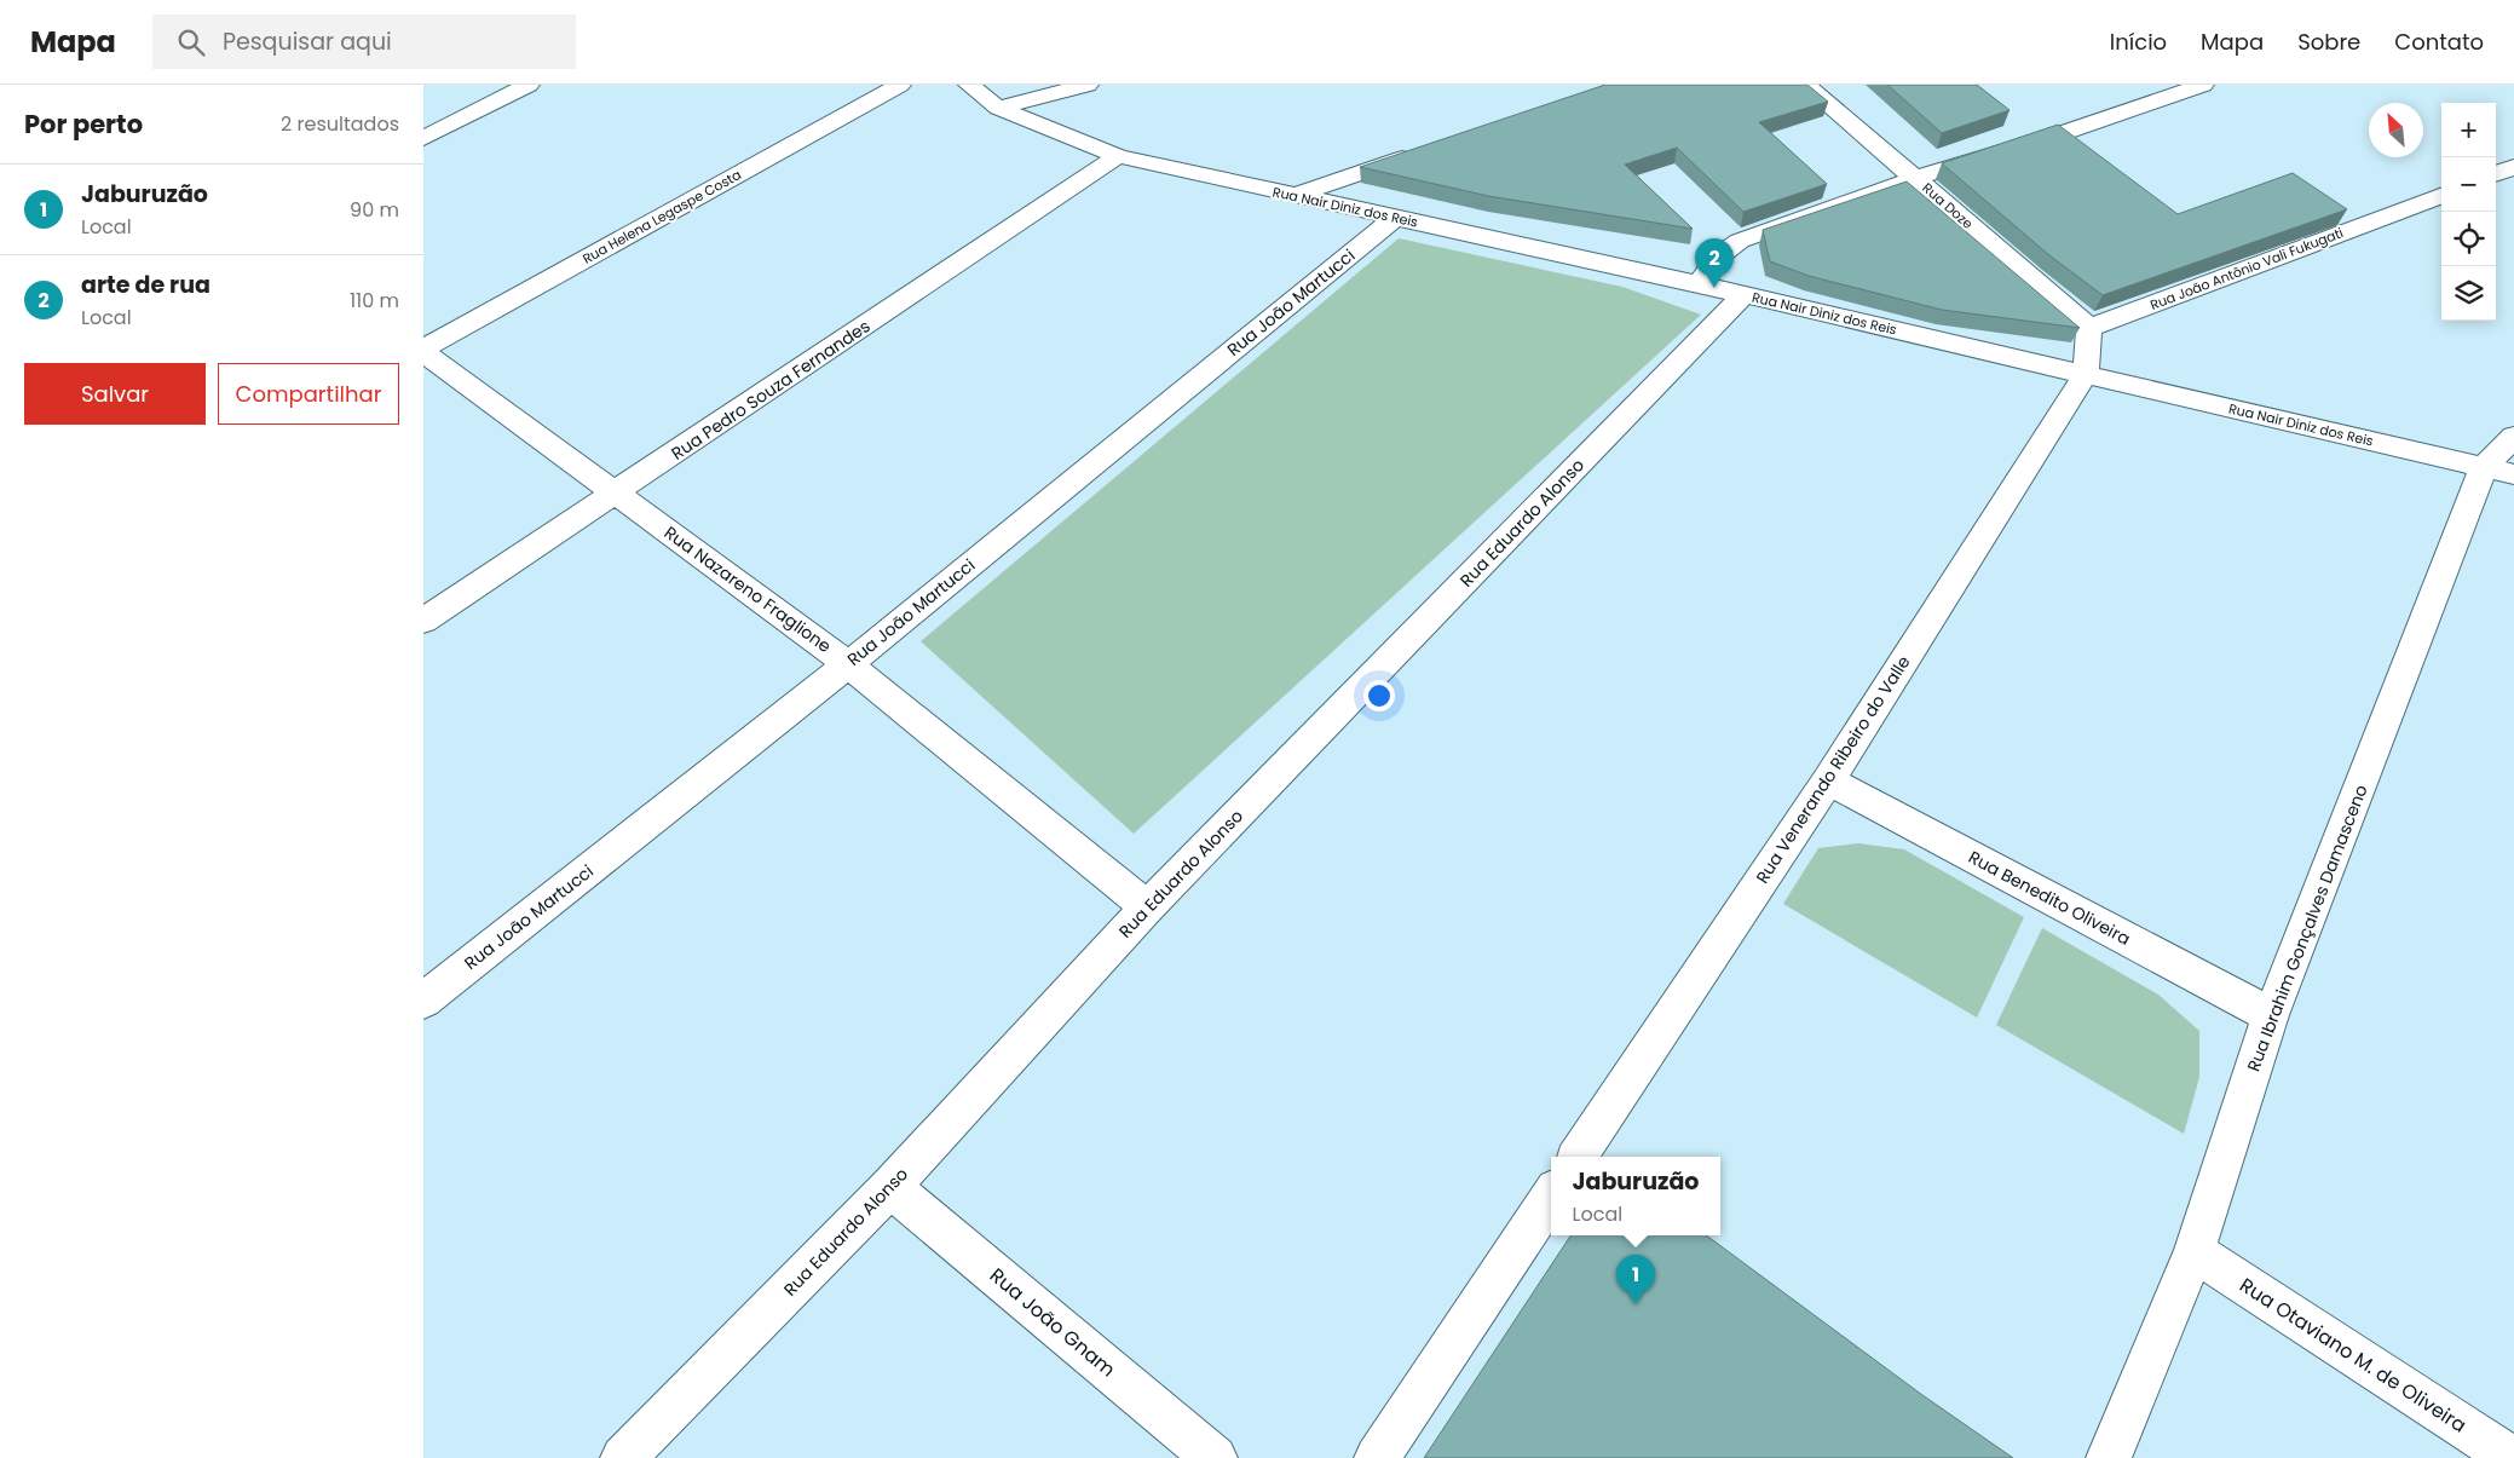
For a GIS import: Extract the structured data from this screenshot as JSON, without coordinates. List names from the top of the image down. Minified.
{"streets":{"street":["Rua Doze","Rua Nair Diniz dos Reis","Rua Helena Legaspe Costa","Rua João Antônio Vali Fukugati","Rua João Martucci","Rua Pedro Souza Fernandes","Rua Eduardo Alonso","Rua Nazareno Fraglione","Rua Venerando Ribeiro do Valle","Rua Benedito Oliveira","Rua Ibrahim Gonçalves Damasceno","Rua João Gnam","Rua Otaviano M. de Oliveira"]},"crossings":[["Rua Doze","Rua João Antônio Vali Fukugati"],["Rua Nair Diniz dos Reis","Rua João Martucci"],["Rua Nair Diniz dos Reis","Rua Pedro Souza Fernandes"],["Rua Nair Diniz dos Reis","Rua Eduardo Alonso"],["Rua Nair Diniz dos Reis","Rua Venerando Ribeiro do Valle"],["Rua Nair Diniz dos Reis","Rua Ibrahim Gonçalves Damasceno"],["Rua Helena Legaspe Costa","Rua Nazareno Fraglione"],["Rua João Martucci","Rua Nazareno Fraglione"],["Rua Pedro Souza Fernandes","Rua Nazareno Fraglione"],["Rua Eduardo Alonso","Rua Nazareno Fraglione"],["Rua Eduardo Alonso","Rua João Gnam"],["Rua Venerando Ribeiro do Valle","Rua Benedito Oliveira"],["Rua Benedito Oliveira","Rua Ibrahim Gonçalves Damasceno"],["Rua Ibrahim Gonçalves Damasceno","Rua Otaviano M. de Oliveira"]],"north":"top left","page":{"header":"Mapa","search":"Pesquisar aqui","nav":["Início","Mapa","Sobre","Contato"],"heading":["Por perto","2 resultados"],"map_buttons":["+","−"],"list":[{"mark":"1","name":"Jaburuzão","note":"Local","value":"90 m"},{"mark":"2","name":"arte de rua","note":"Local","value":"110 m"}],"pins":["2","1"],"buttons":["Salvar","Compartilhar"],"popup":["Jaburuzão","Local"]}}
